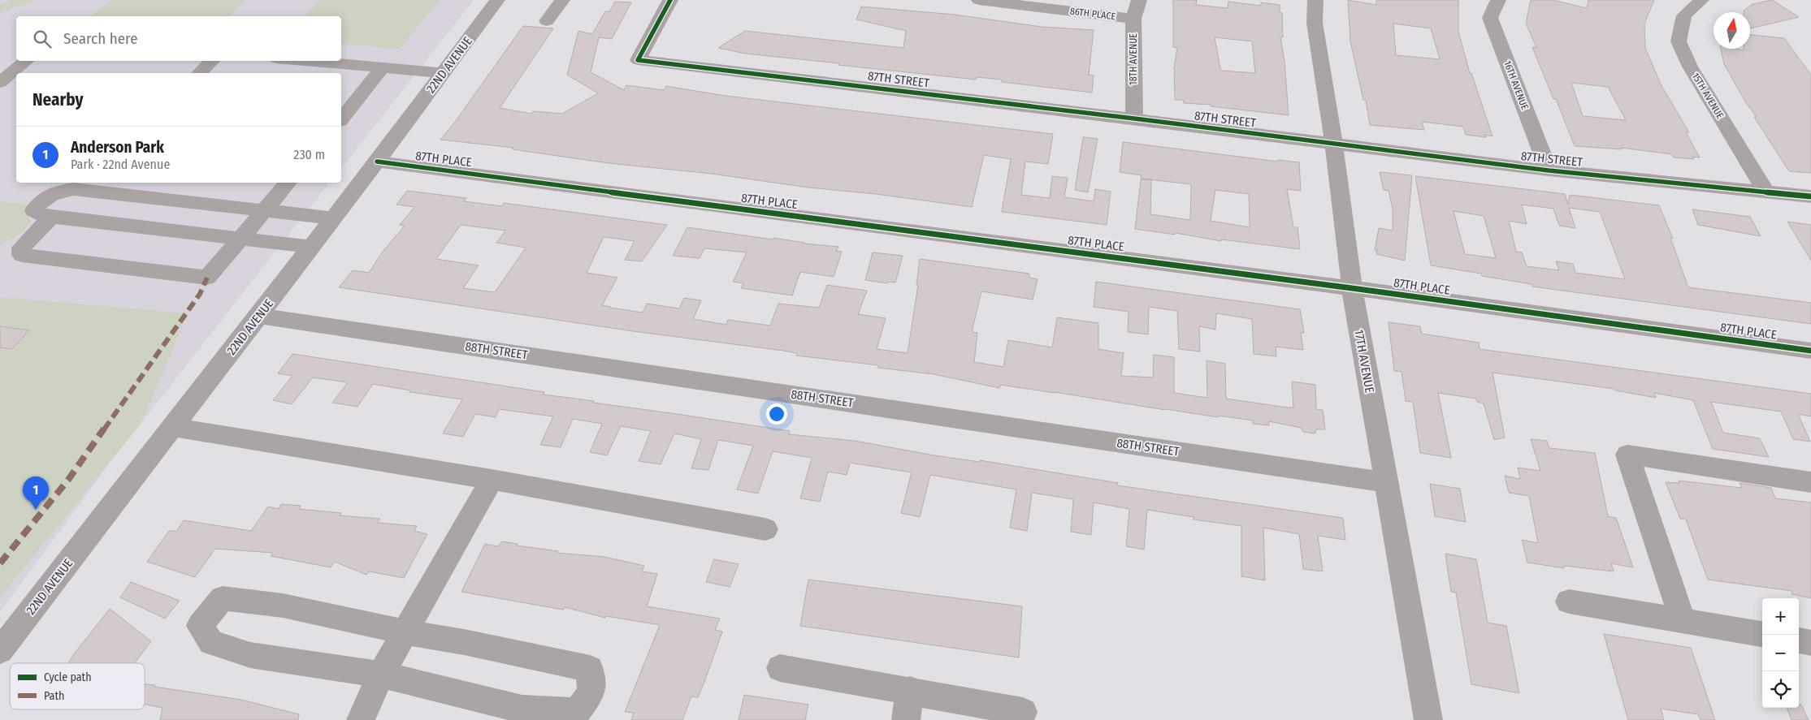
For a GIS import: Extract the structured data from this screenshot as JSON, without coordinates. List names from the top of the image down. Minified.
{"streets":{"street":["86TH PLACE","18TH AVENUE","22ND AVENUE","87TH STREET","16TH AVENUE","15TH AVENUE","87TH PLACE","88TH STREET","17TH AVENUE"]},"crossings":[["86TH PLACE","18TH AVENUE"],["18TH AVENUE","87TH STREET"],["22ND AVENUE","87TH PLACE"],["22ND AVENUE","88TH STREET"],["87TH STREET","16TH AVENUE"],["87TH STREET","15TH AVENUE"],["87TH STREET","17TH AVENUE"],["87TH PLACE","17TH AVENUE"],["88TH STREET","17TH AVENUE"]],"legend":["Cycle path","Path"],"north":"top","page":{"search":"Search here","heading":"Nearby","list":[{"mark":"1","name":"Anderson Park","note":"Park · 22nd Avenue","value":"230 m"}],"pins":"1","map_buttons":["+","−"]}}
